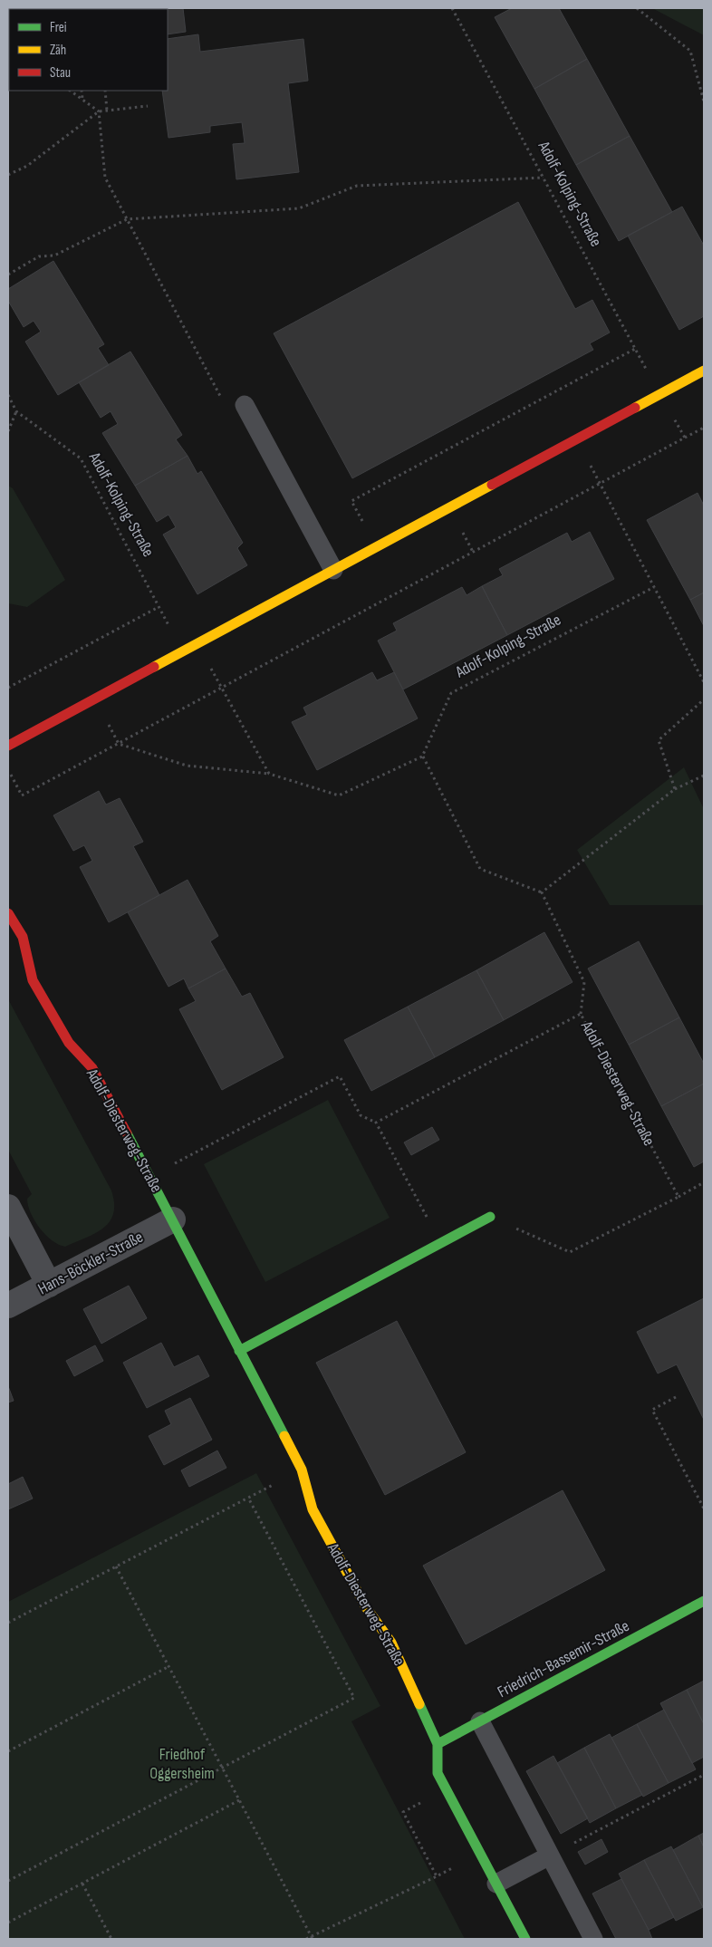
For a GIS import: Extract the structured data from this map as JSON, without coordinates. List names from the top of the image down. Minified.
{"streets":{"street":["Adolf-Diesterweg-Straße","Hans-Böckler-Straße","Friedrich-Bassemir-Straße"],"path":["Adolf-Kolping-Straße"]},"crossings":[["Adolf-Diesterweg-Straße","Hans-Böckler-Straße"],["Adolf-Diesterweg-Straße","Friedrich-Bassemir-Straße"]],"parks":["Friedhof Oggersheim"],"legend":["Frei","Zäh","Stau"]}
